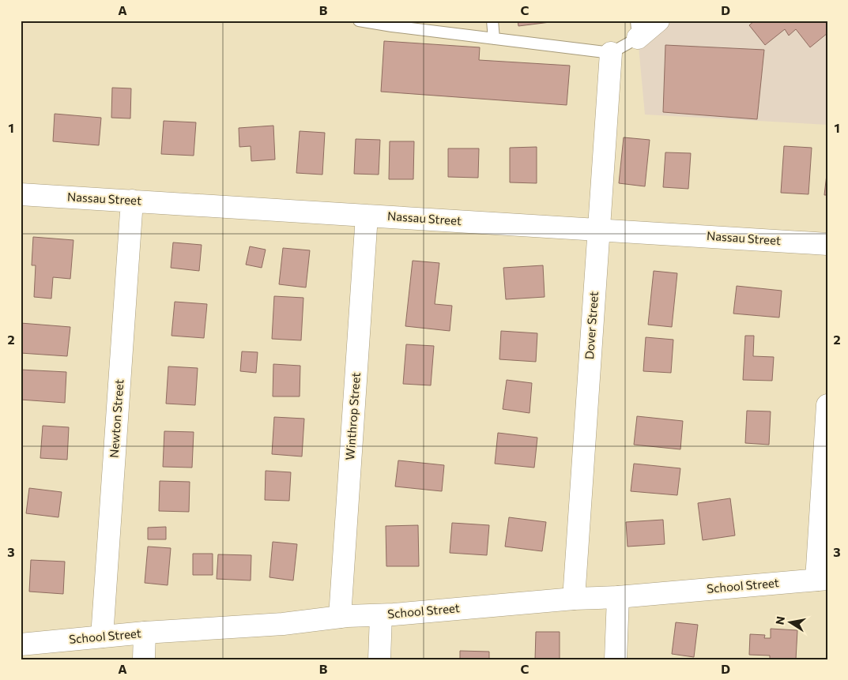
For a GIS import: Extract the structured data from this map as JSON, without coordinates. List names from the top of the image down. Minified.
{"streets":{"street":["Nassau Street","Dover Street","Winthrop Street","Newton Street","School Street"]},"crossings":[["Nassau Street","Dover Street"],["Nassau Street","Winthrop Street"],["Nassau Street","Newton Street"],["Dover Street","School Street"],["Winthrop Street","School Street"],["Newton Street","School Street"]],"north":"left","grid":{"columns":["A","B","C","D"],"rows":["1","2","3"]}}
